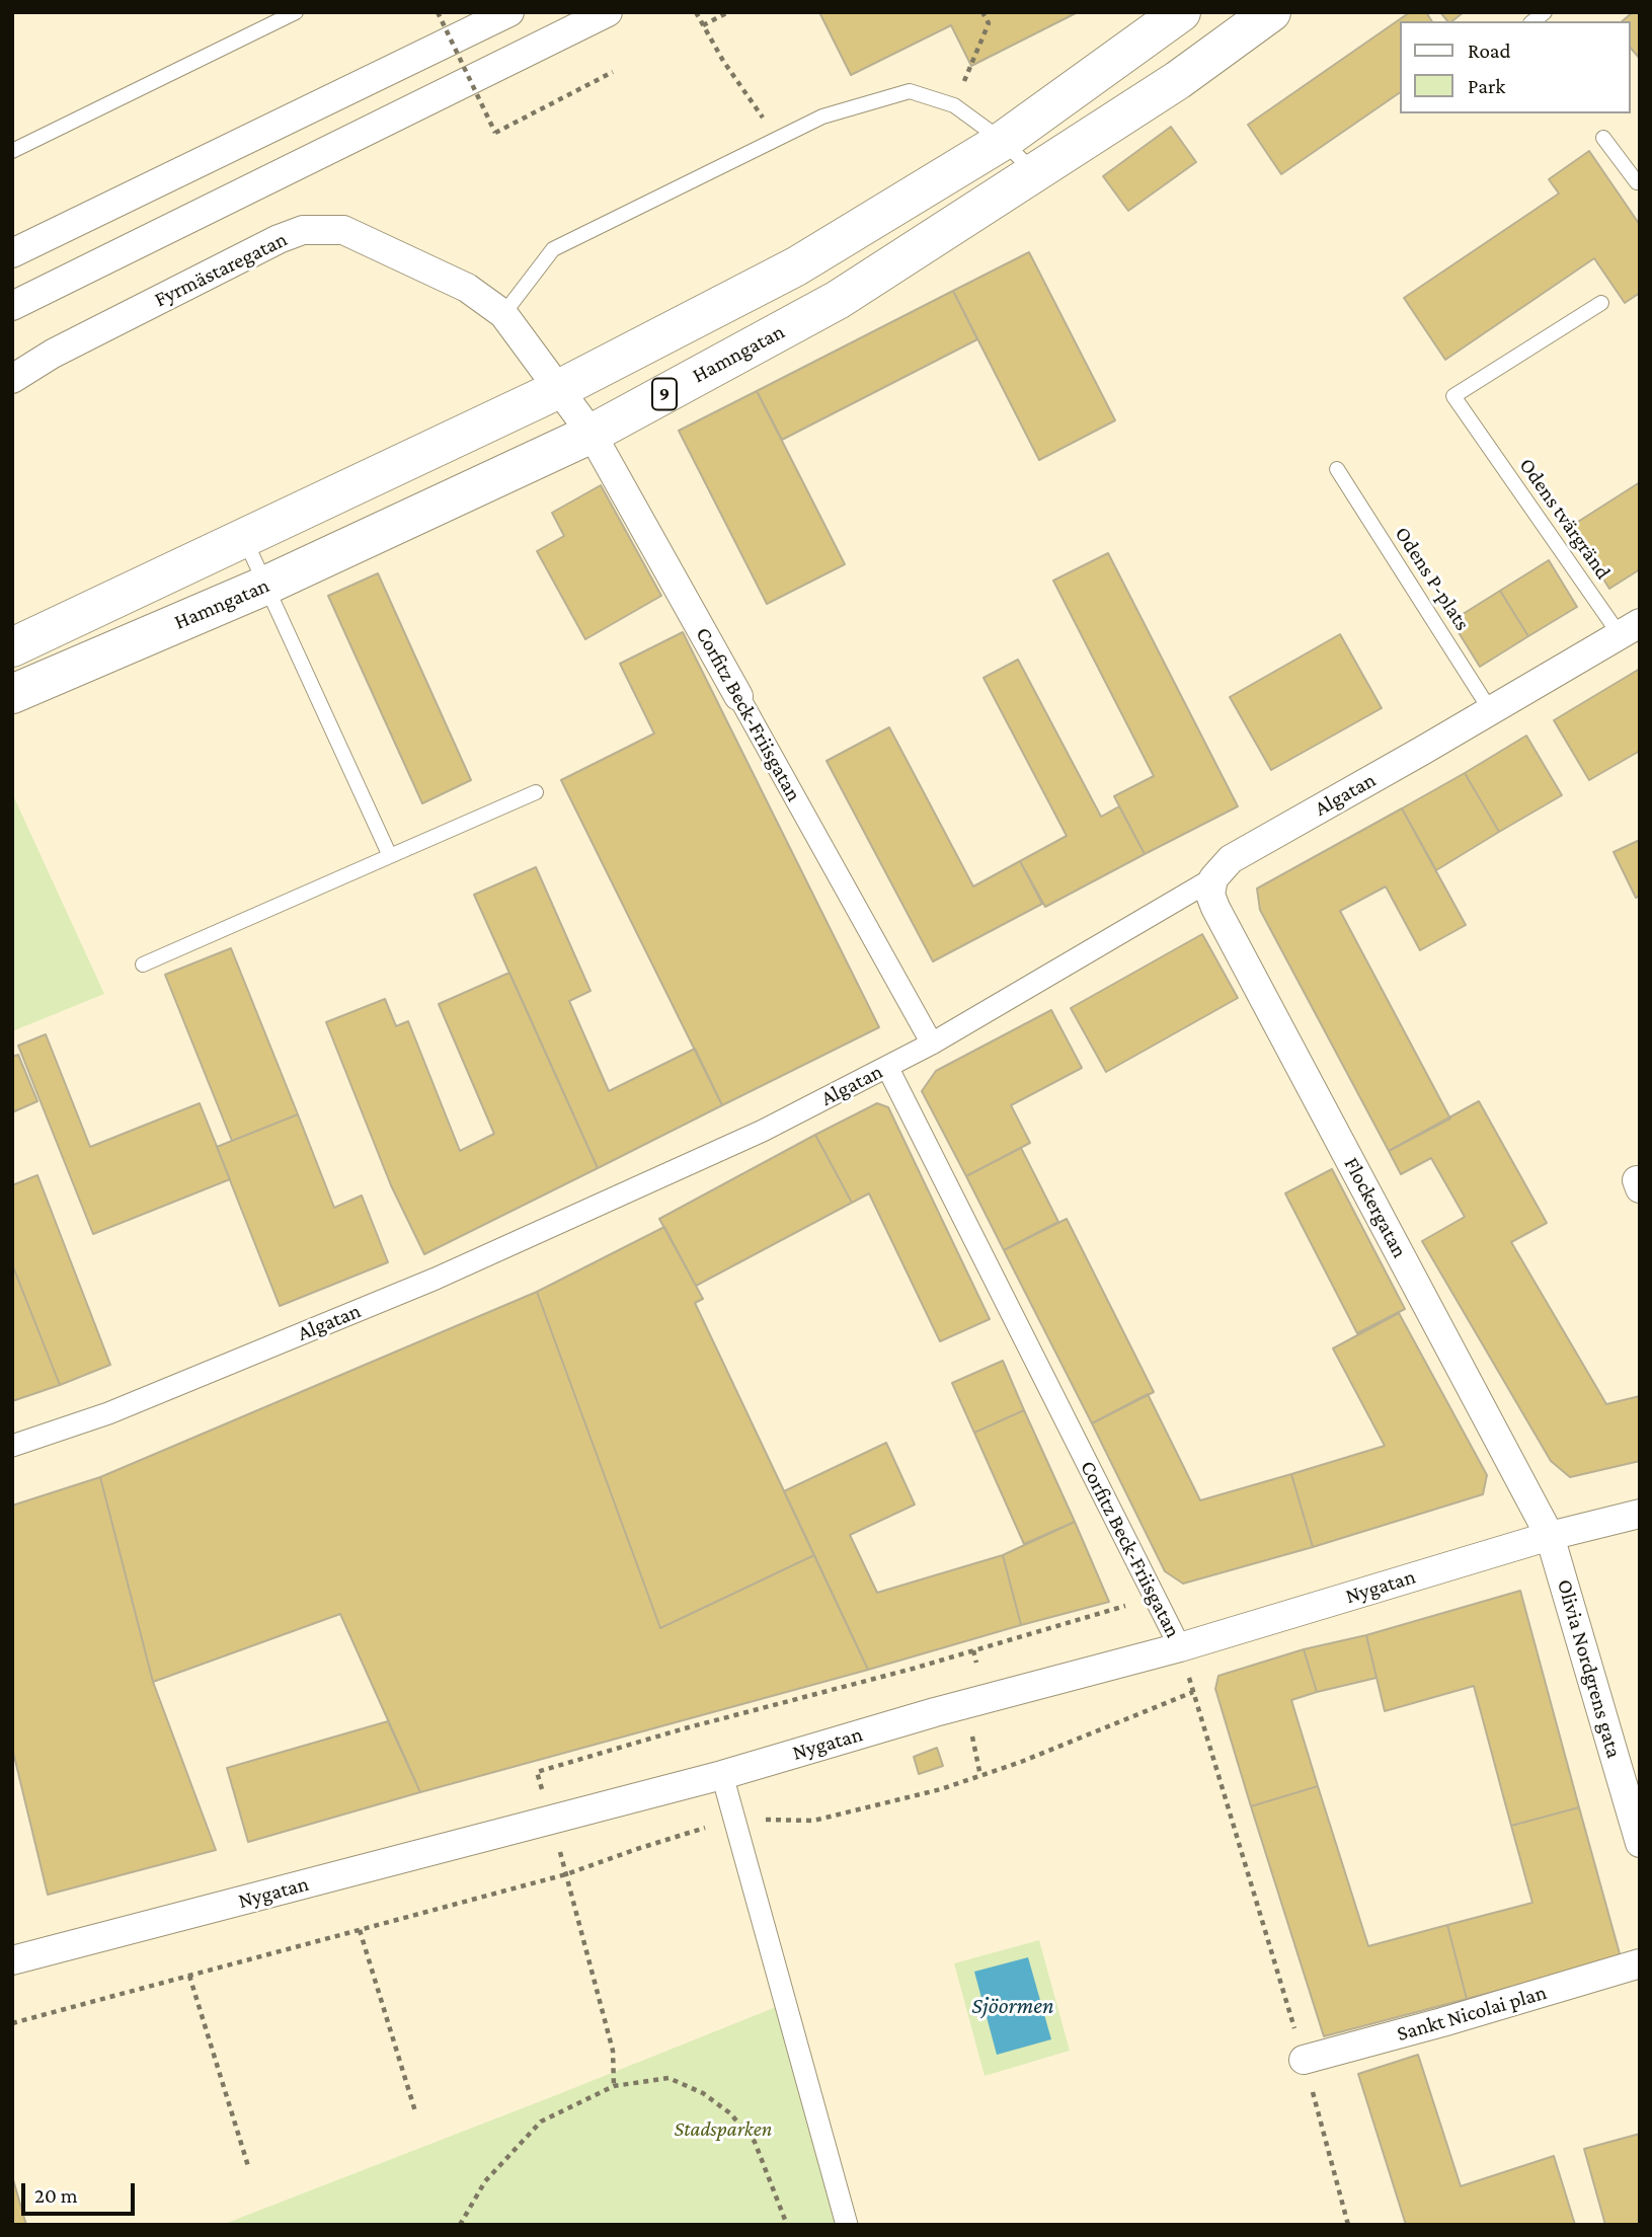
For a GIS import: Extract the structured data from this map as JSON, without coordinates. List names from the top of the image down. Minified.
{"streets":{"main road":["Hamngatan","9"],"street":["Fyrmästaregatan","Corfitz Beck-Friisgatan","Algatan","Flockergatan","Nygatan","Olivia Nordgrens gata","Sankt Nicolai plan"],"lane":["Odens tvärgränd","Odens P-plats"]},"crossings":[["Fyrmästaregatan","Corfitz Beck-Friisgatan"],["Hamngatan","Corfitz Beck-Friisgatan"],["Odens tvärgränd","Algatan"],["Odens P-plats","Algatan"],["Corfitz Beck-Friisgatan","Algatan"],["Corfitz Beck-Friisgatan","Nygatan"],["Corfitz Beck-Friisgatan","Sankt Nicolai plan"],["Algatan","Flockergatan"],["Flockergatan","Nygatan"],["Flockergatan","Olivia Nordgrens gata"],["Nygatan","Olivia Nordgrens gata"]],"water":["Sjöormen"],"parks":["Stadsparken"],"legend":["Road","Park"],"scale_bar":"20 m"}
